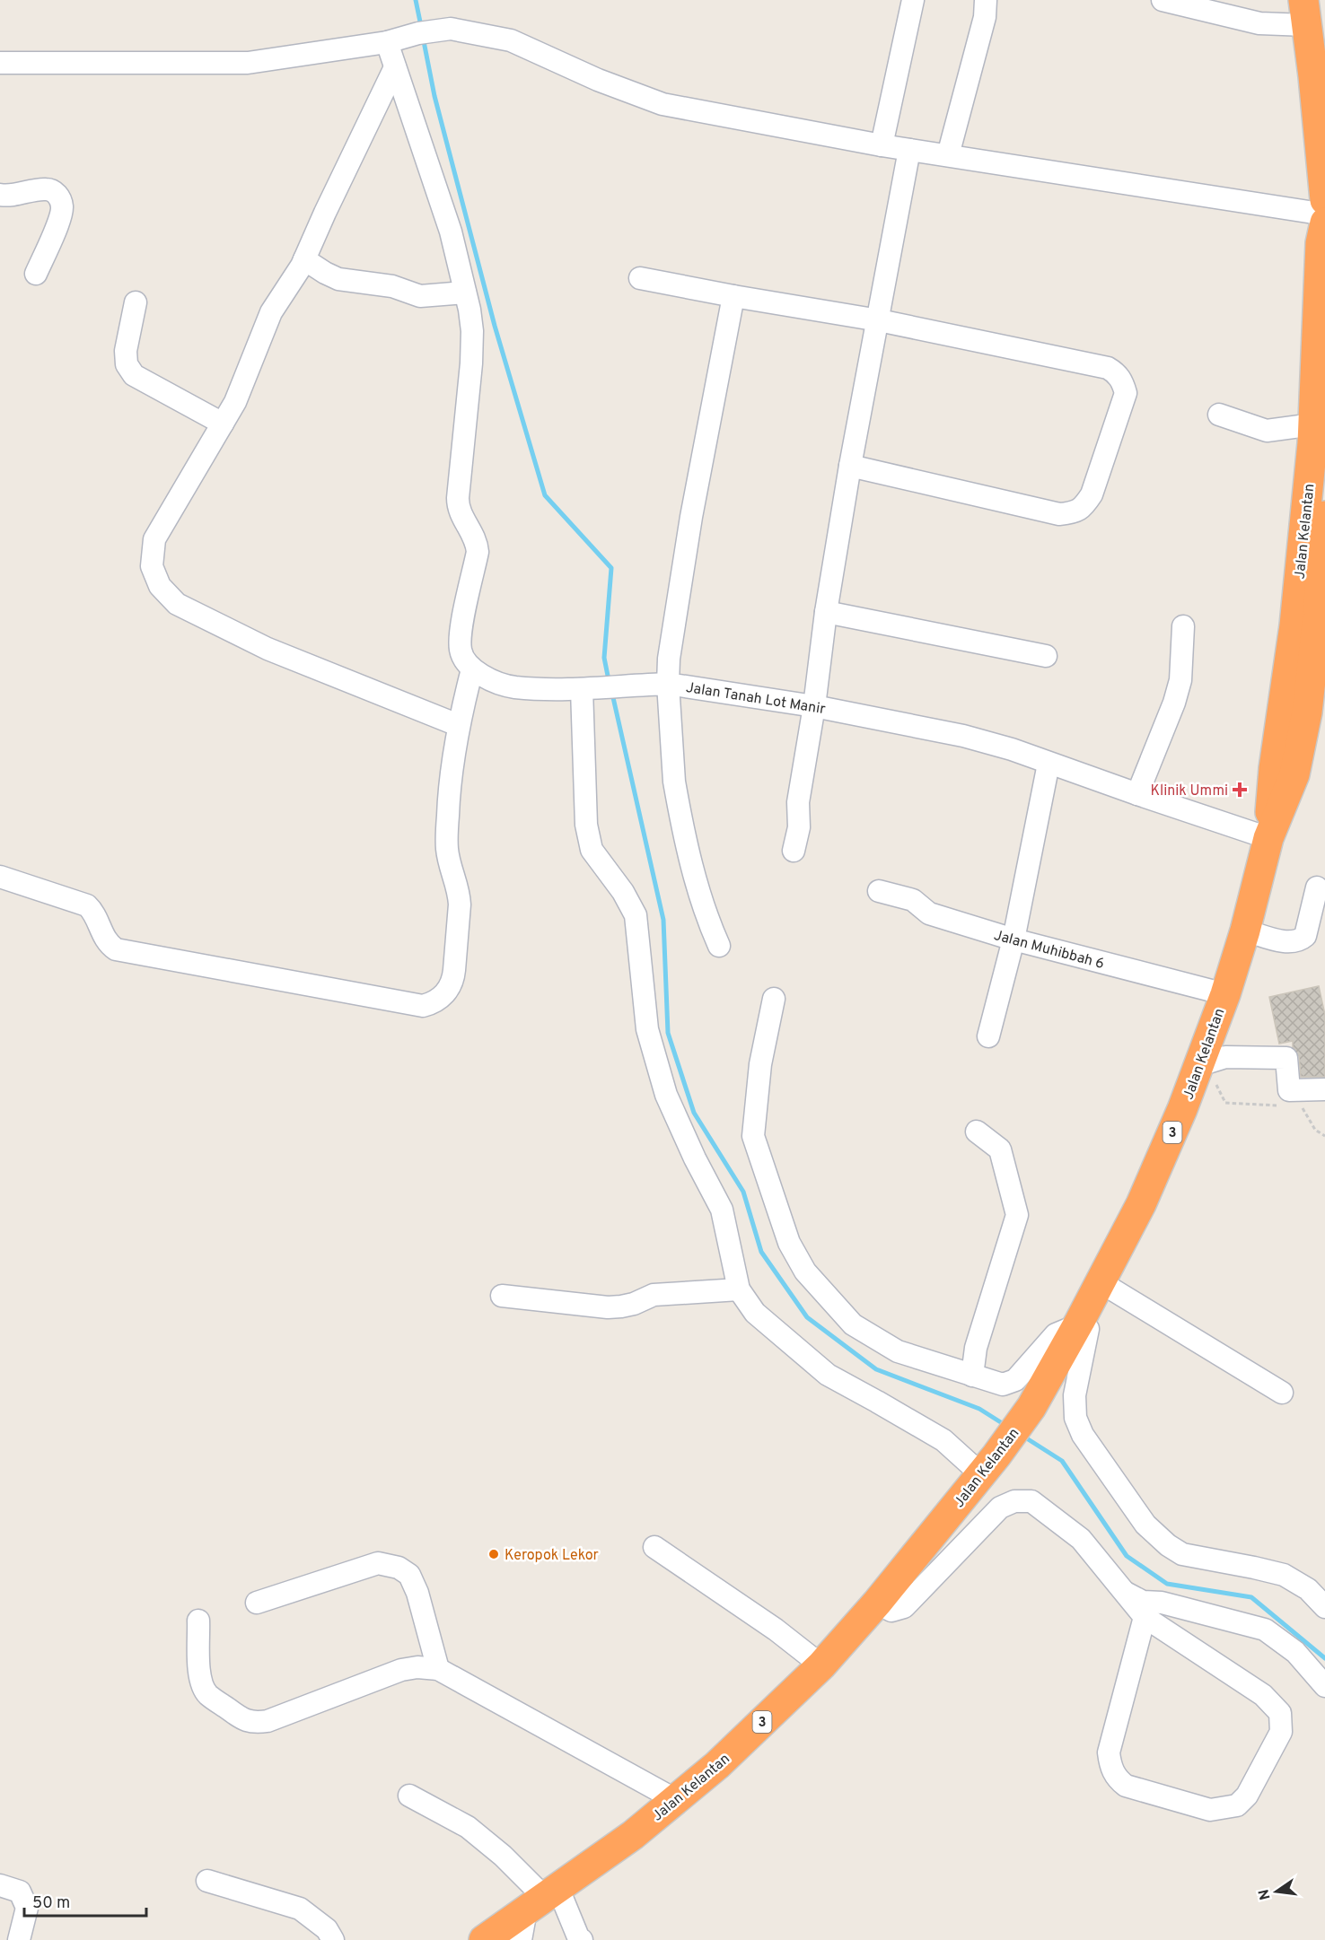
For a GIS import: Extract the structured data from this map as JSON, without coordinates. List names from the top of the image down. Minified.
{"streets":{"highway":["Jalan Kelantan","3"],"street":["Jalan Tanah Lot Manir","Jalan Muhibbah 6"]},"crossings":[["Jalan Kelantan","Jalan Tanah Lot Manir"],["Jalan Kelantan","Jalan Muhibbah 6"]],"places":{"health":["Klinik Ummi"],"other":["Keropok Lekor"]},"scale_bar":"50 m","north":"left"}
